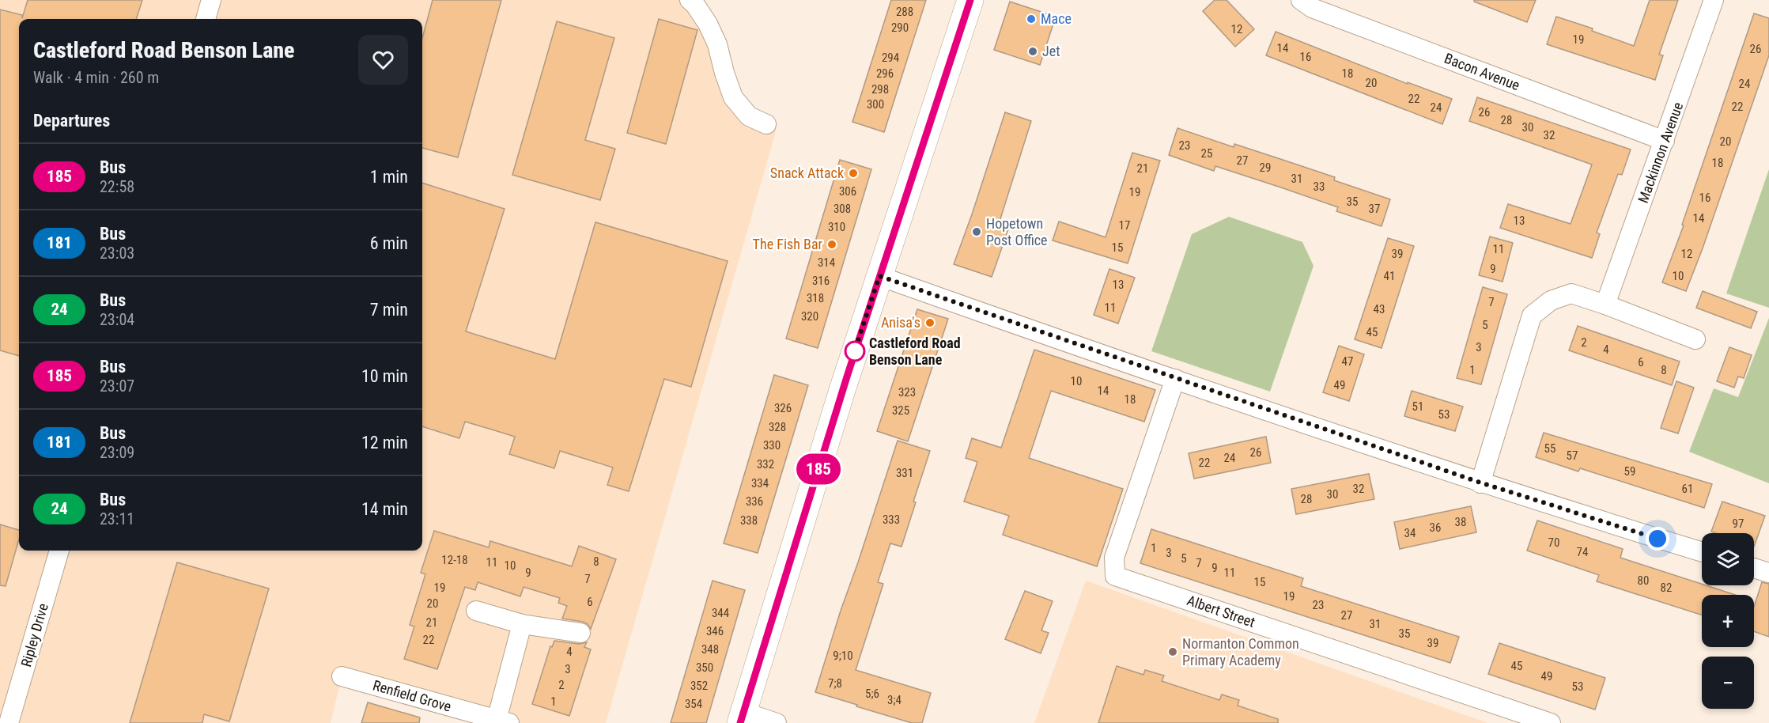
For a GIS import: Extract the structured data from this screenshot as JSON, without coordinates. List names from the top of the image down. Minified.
{"streets":{"street":["Bacon Avenue","Mackinnon Avenue","Albert Street","Ripley Drive","Renfield Grove"]},"crossings":[["Bacon Avenue","Mackinnon Avenue"]],"places":["Mace","Jet","Snack Attack","Hopetown Post Office","The Fish Bar","Anisa's","Castleford Road Benson Lane","Normanton Common Primary Academy"],"lines":["bus line 185"],"house_numbers":["288","290","12","19","14","26","16","294","296","18","20","24","298","22","300","22","24","26","28","30","32","20","23","25","27","18","29","21","31","33","306","19","16","35","308","37","14","13","17","310","15","11","39","12","314","9","41","10","316","13","318","7","11","43","320","5","45","2","3","4","47","6","1","8","10","49","14","323","18","51","326","325","53","328","330","55","26","57","24","22","332","59","331","334","32","61","30","28","336","333","338","38","97","36","34","70","1","74","3","5","12-18","8","11","7","10","9","9","11","7","80","15","19","82","19","6","20","23","344","27","21","31","346","35","22","39","348","4","9;10","45","350","3","49","7;8","2","352","53","5;6","3;4","1","354"],"page":{"on_map":"185","heading":[["Castleford Road Benson Lane","Walk · 4 min · 260 m"],"Departures"],"list":[{"mark":"185","name":"Bus","note":"22:58","value":"1 min"},{"mark":"181","name":"Bus","note":"23:03","value":"6 min"},{"mark":"24","name":"Bus","note":"23:04","value":"7 min"},{"mark":"185","name":"Bus","note":"23:07","value":"10 min"},{"mark":"181","name":"Bus","note":"23:09","value":"12 min"},{"mark":"24","name":"Bus","note":"23:11","value":"14 min"}],"map_buttons":["+","−"]}}
